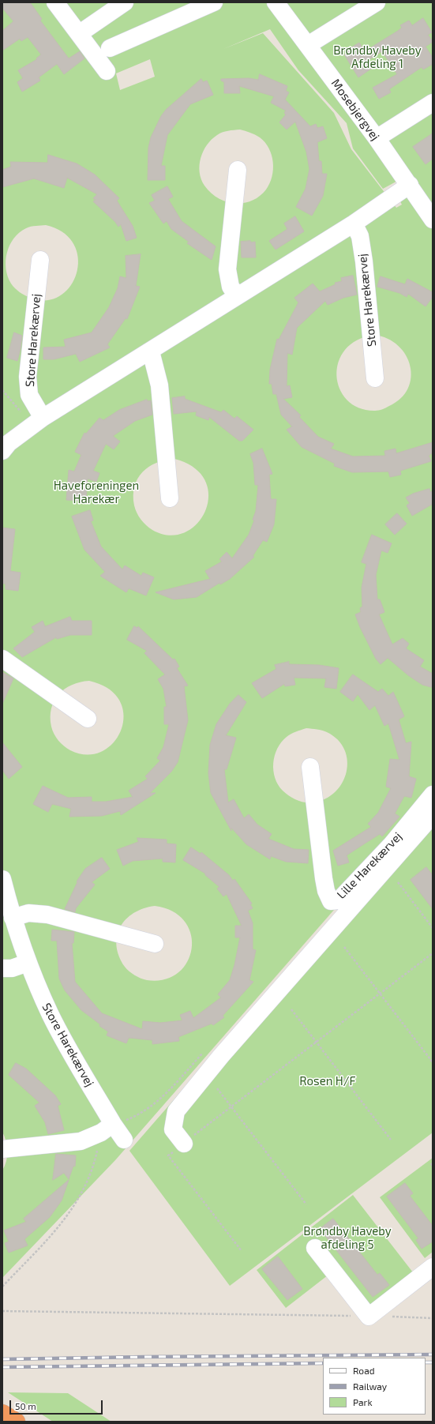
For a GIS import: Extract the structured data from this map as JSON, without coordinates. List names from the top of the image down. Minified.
{"streets":{"street":["Mosebjergvej","Store Harekærvej","Lille Harekærvej"]},"parks":["Brøndby Haveby Afdeling 1","Haveforeningen Harekær","Rosen H/F","Brøndby Haveby afdeling 5"],"legend":["Road","Railway","Park"],"scale_bar":"50 m"}
